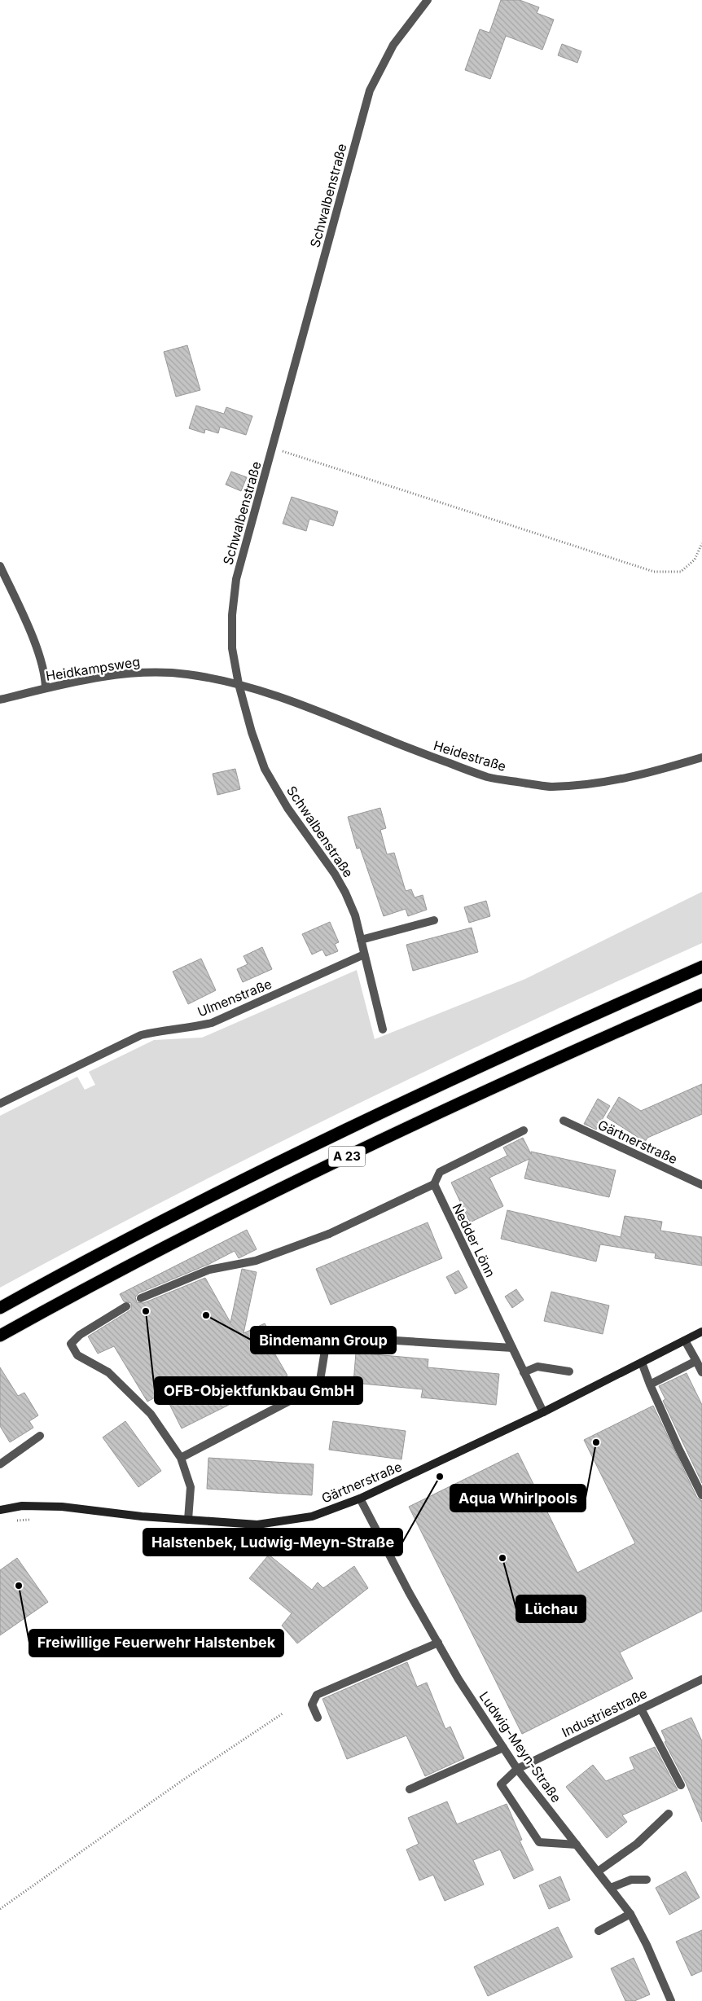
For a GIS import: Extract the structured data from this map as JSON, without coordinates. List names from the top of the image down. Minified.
{"streets":{"highway":["A 23"],"street":["Schwalbenstraße","Heidkampsweg","Heidestraße","Ulmenstraße","Gärtnerstraße","Nedder Lönn","Industriestraße","Ludwig-Meyn-Straße"]},"crossings":[["Schwalbenstraße","Heidkampsweg"],["Schwalbenstraße","Heidestraße"],["Schwalbenstraße","Ulmenstraße"],["Heidkampsweg","Heidestraße"],["Gärtnerstraße","Nedder Lönn"],["Gärtnerstraße","Ludwig-Meyn-Straße"],["Industriestraße","Ludwig-Meyn-Straße"]],"places":["OFB-Objektfunkbau GmbH","Bindemann Group","Aqua Whirlpools","Halstenbek, Ludwig-Meyn-Straße","Lüchau","Freiwillige Feuerwehr Halstenbek"]}
